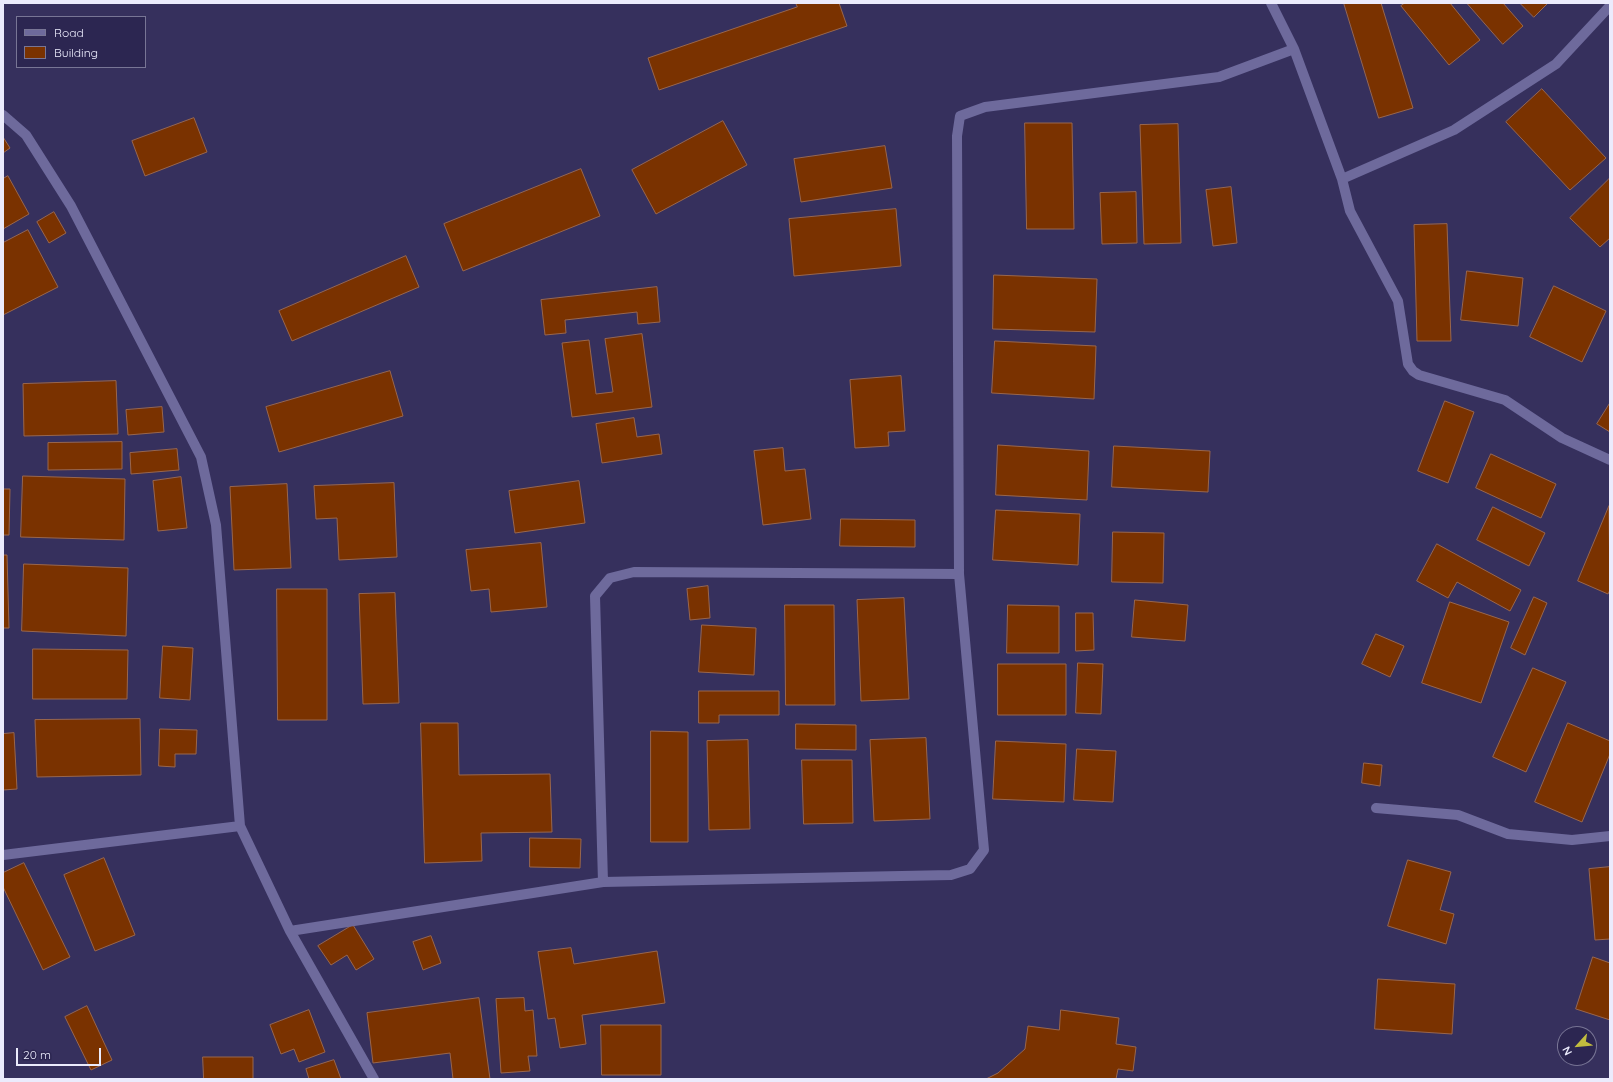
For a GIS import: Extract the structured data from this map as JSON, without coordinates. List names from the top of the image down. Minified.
{"legend":["Road","Building"],"scale_bar":"20 m","north":"bottom left"}
